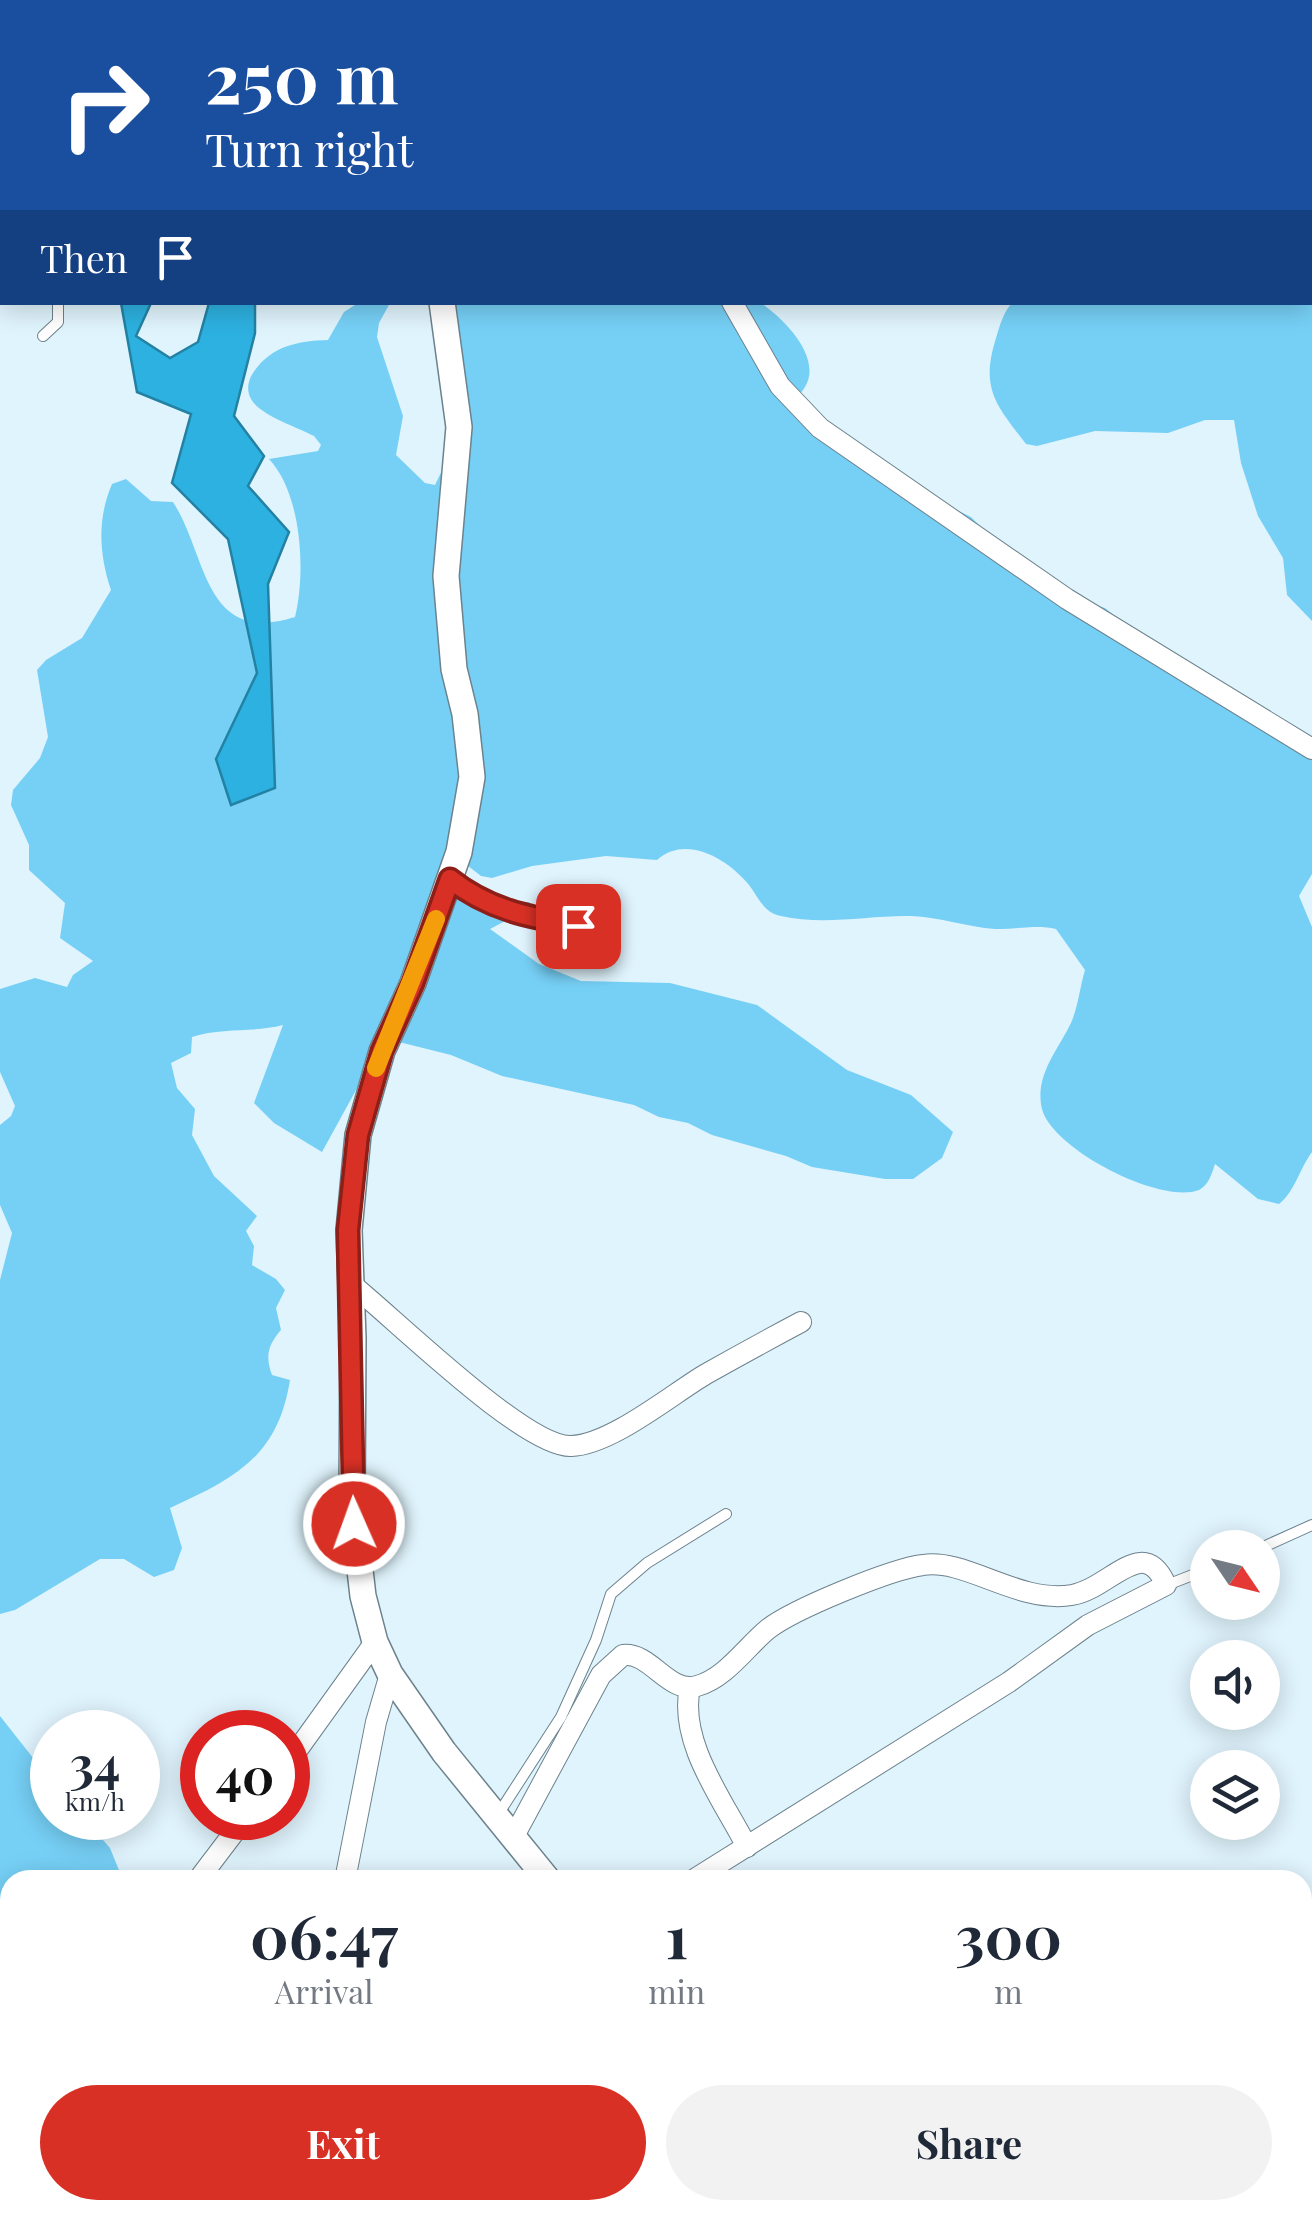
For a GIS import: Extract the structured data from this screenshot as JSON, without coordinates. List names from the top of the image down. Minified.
{"north":"bottom right","page":{"turn":["250 m","Turn right"],"then":"Then","speed":"34 km/h","limit":"40","eta":["06:47","Arrival","1","min","300","m"],"buttons":["Exit","Share"]}}
